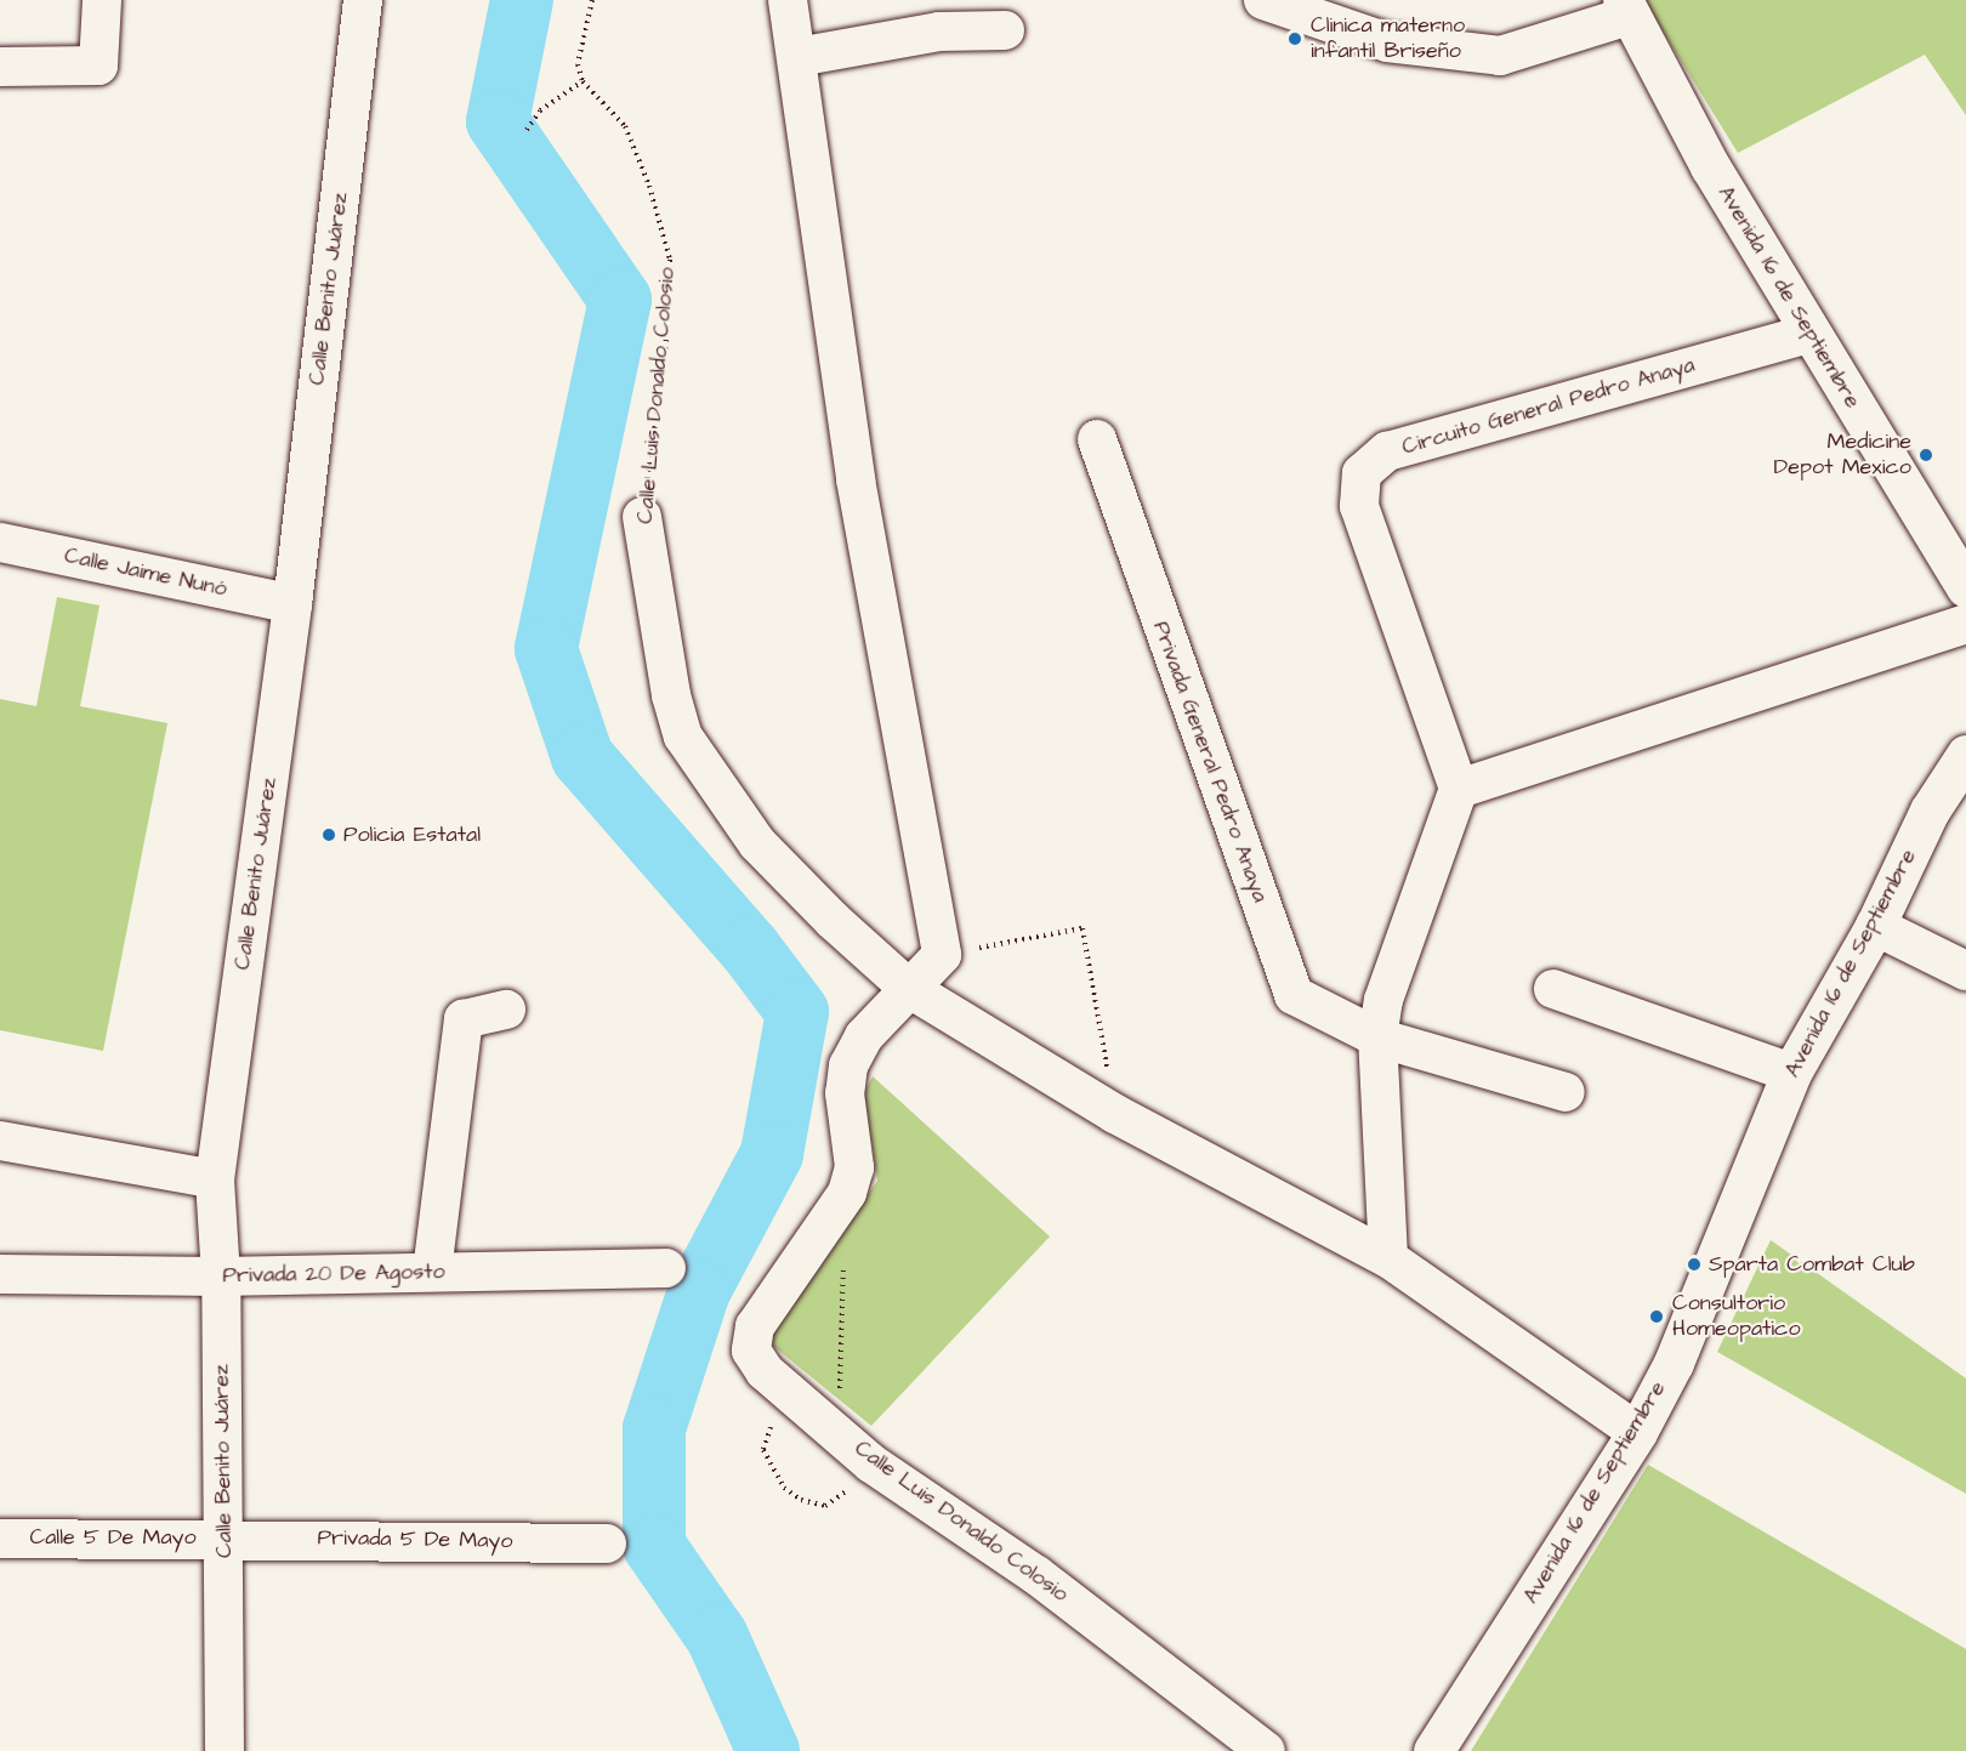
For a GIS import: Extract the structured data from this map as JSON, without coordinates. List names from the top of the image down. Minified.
{"streets":{"main road":["Avenida 16 de Septiembre"],"street":["Calle Benito Juárez","Calle Luis Donaldo Colosio","Circuito General Pedro Anaya","Calle Jaime Nunó","Privada General Pedro Anaya","Privada 20 De Agosto","Calle 5 De Mayo","Privada 5 De Mayo"]},"crossings":[["Calle Benito Juárez","Calle Jaime Nunó"],["Calle Benito Juárez","Privada 20 De Agosto"],["Calle Benito Juárez","Calle 5 De Mayo"],["Calle Benito Juárez","Privada 5 De Mayo"],["Avenida 16 de Septiembre","Calle Luis Donaldo Colosio"],["Avenida 16 de Septiembre","Circuito General Pedro Anaya"],["Calle 5 De Mayo","Privada 5 De Mayo"]],"places":["Clinica materno infantil Briseño","Medicine Depot Mexico","Policia Estatal","Sparta Combat Club","Consultorio Homeopatico"]}
